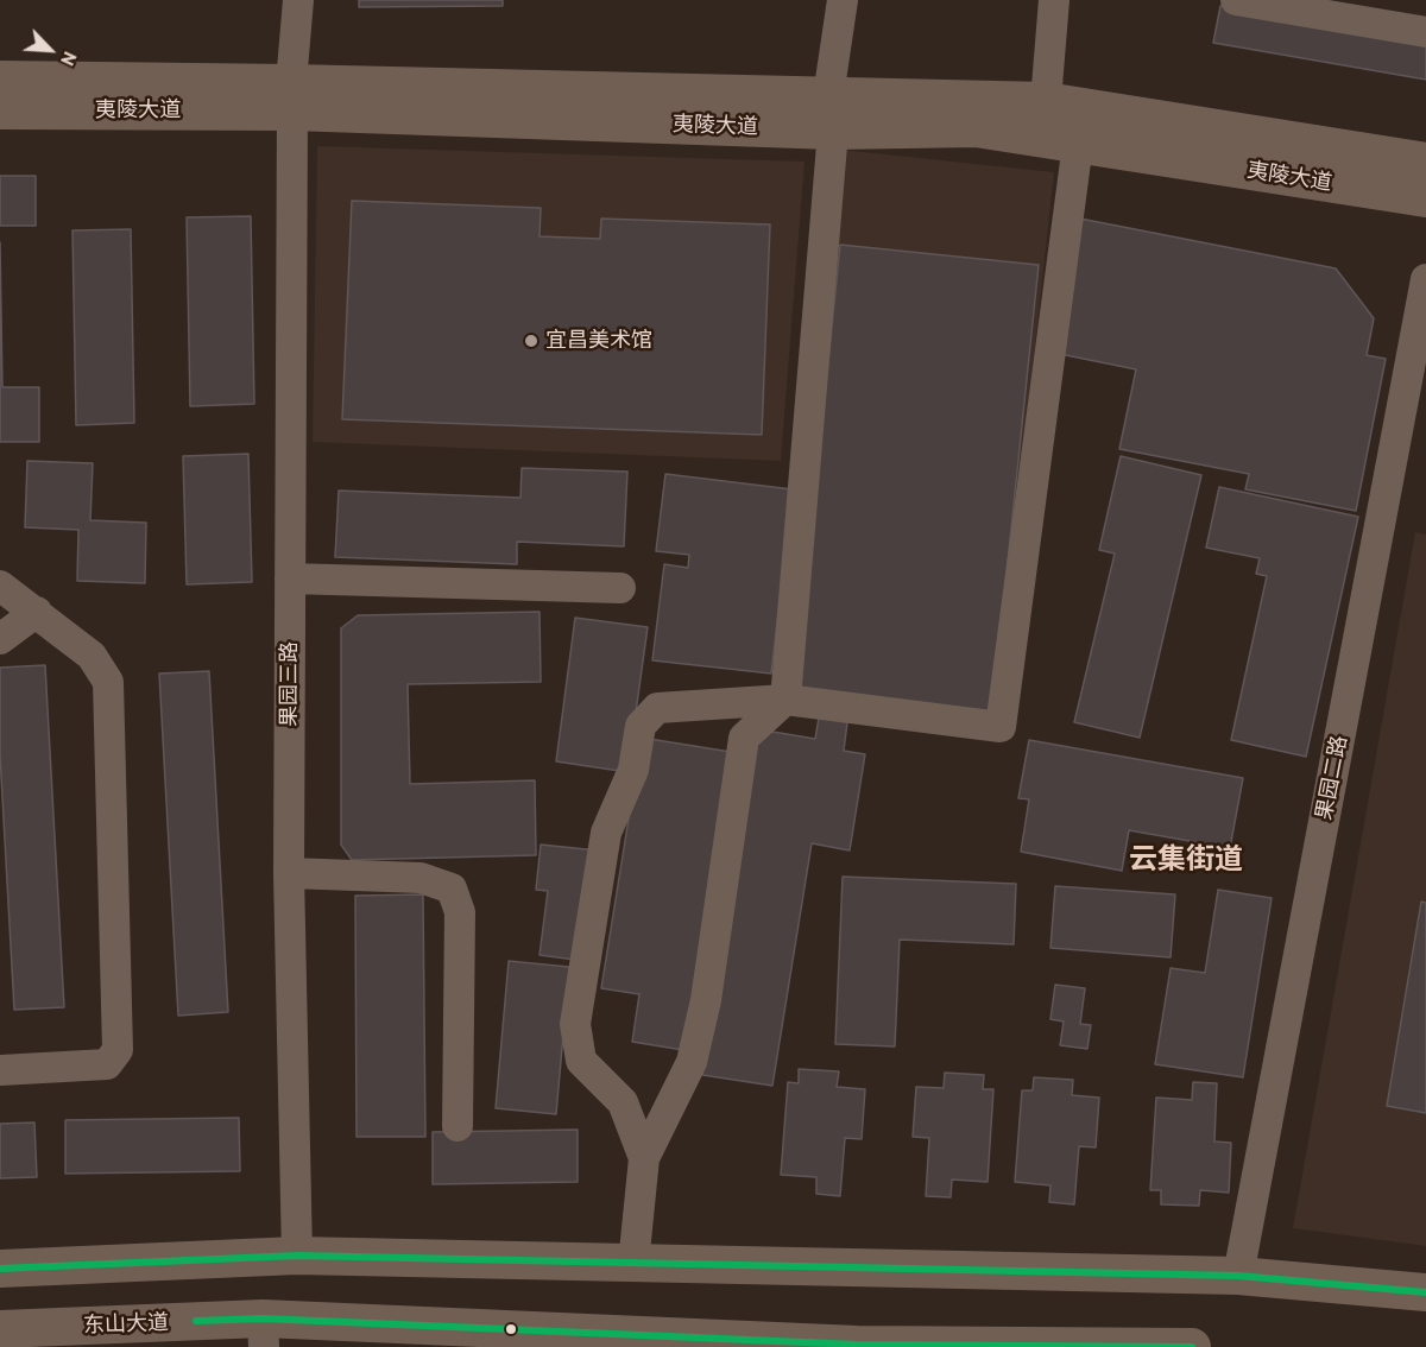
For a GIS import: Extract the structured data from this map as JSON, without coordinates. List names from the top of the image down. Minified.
{"streets":{"main road":["夷陵大道","东山大道"],"street":["果园三路","果园二路"]},"crossings":[["夷陵大道","果园三路"]],"districts":["云集街道"],"places":["宜昌美术馆"],"north":"bottom right"}
